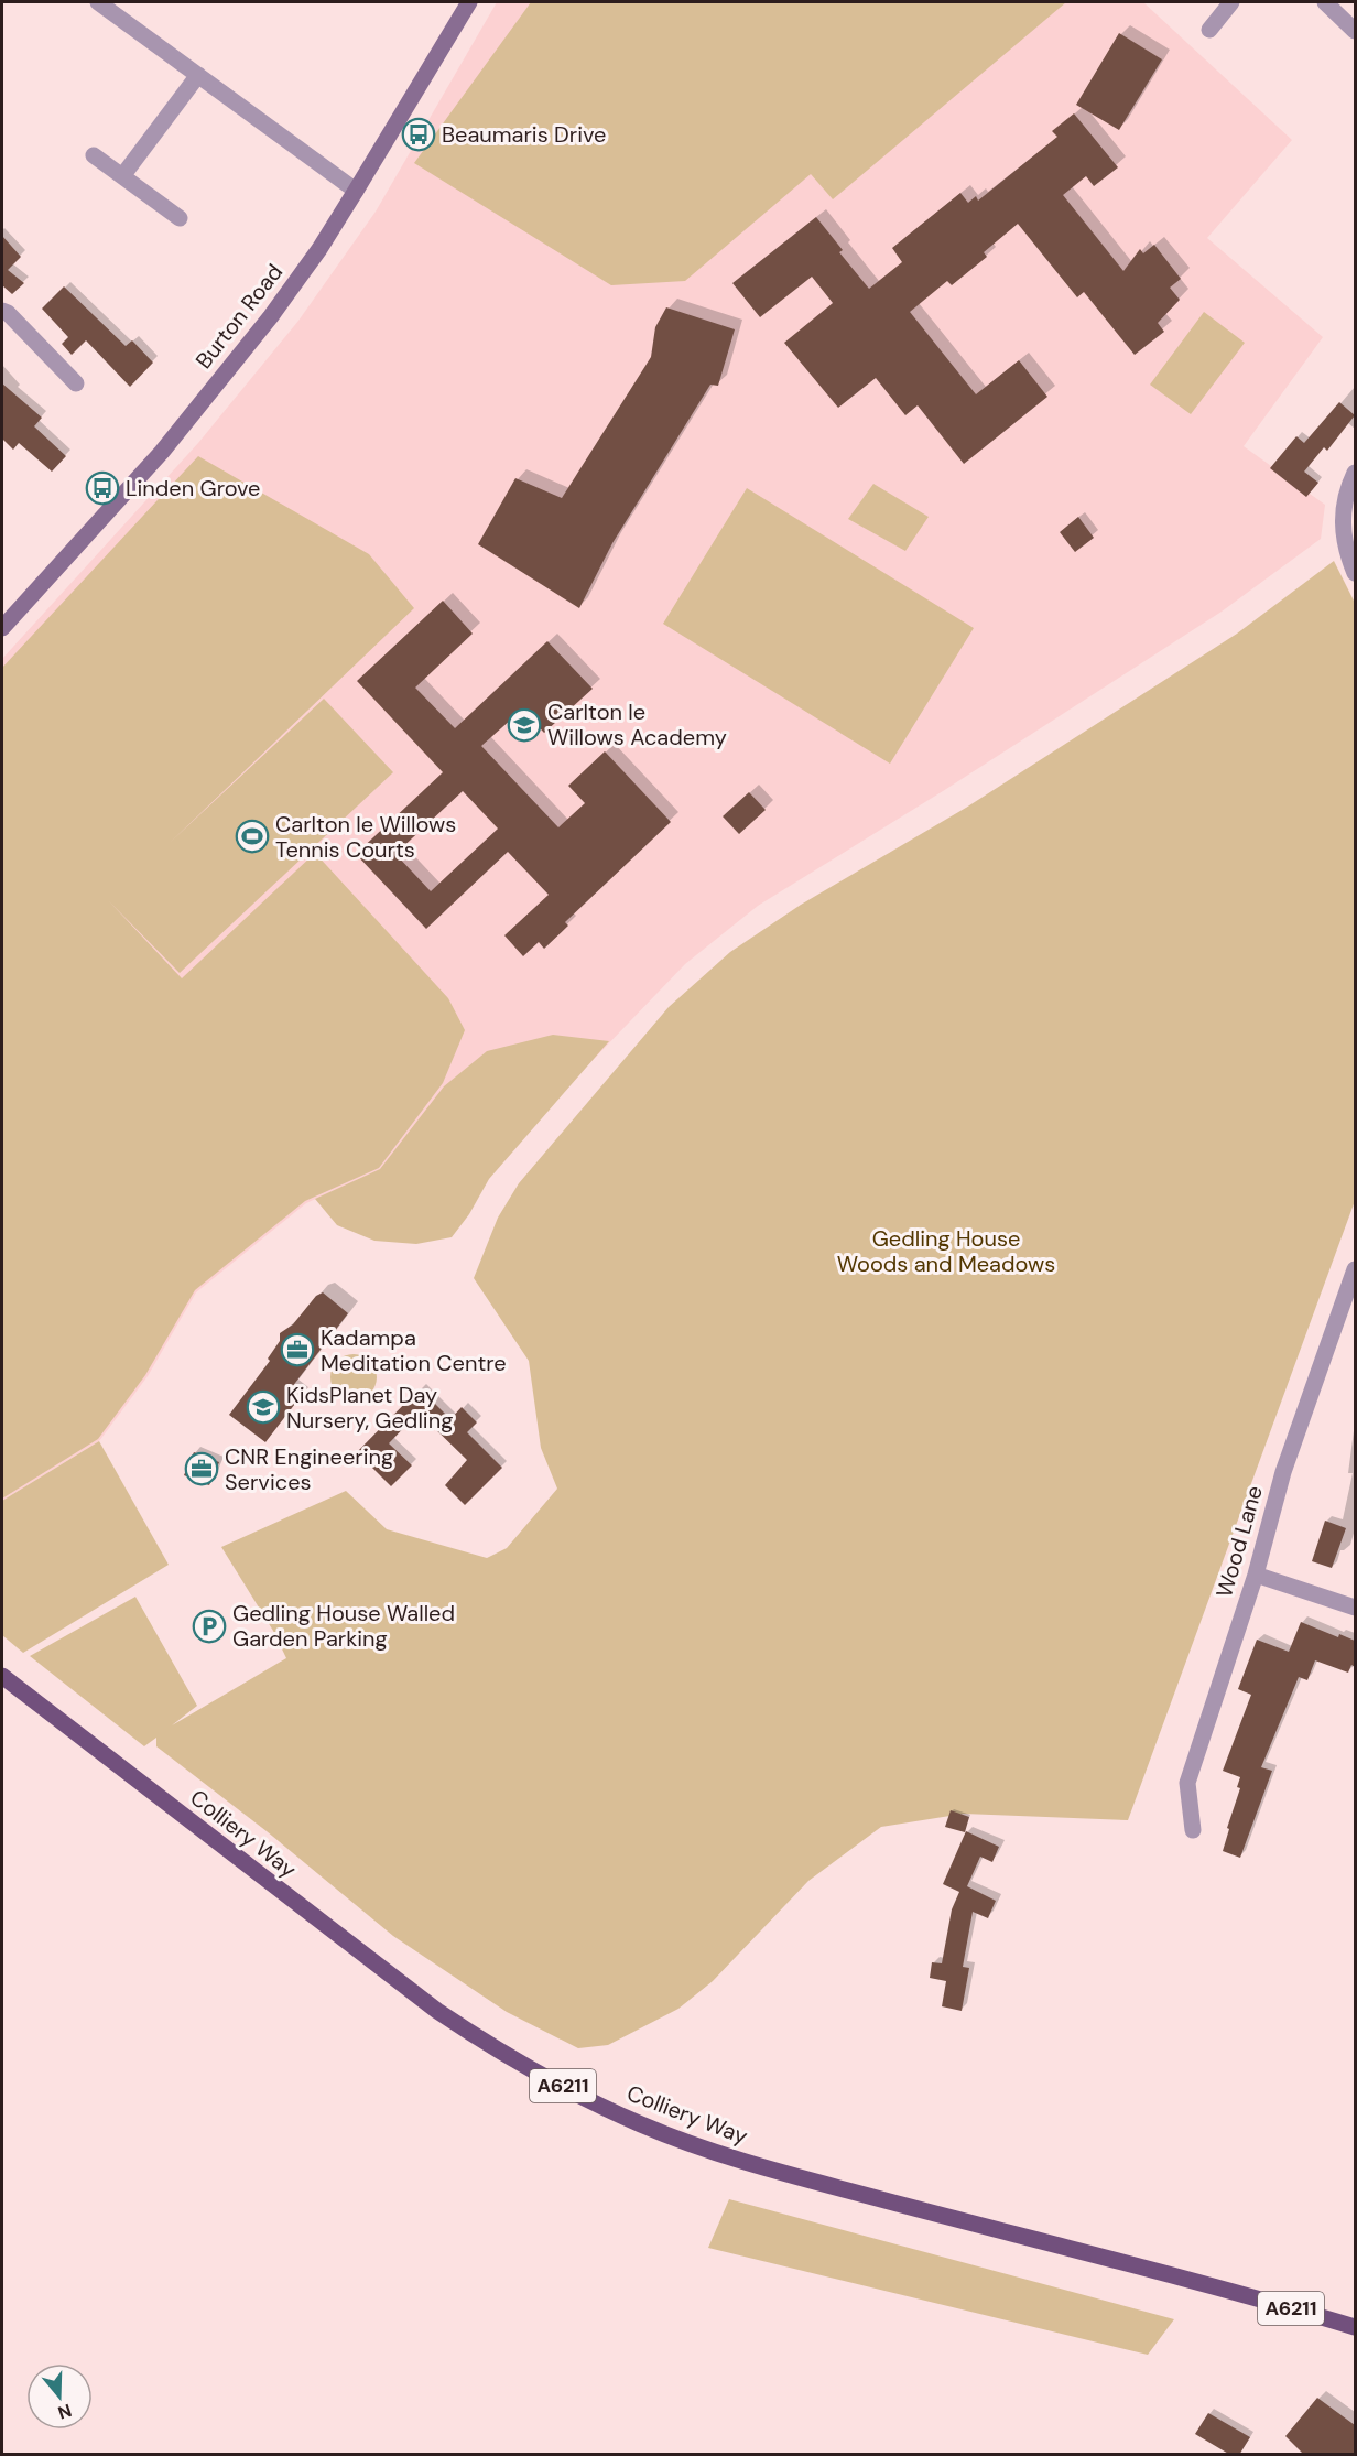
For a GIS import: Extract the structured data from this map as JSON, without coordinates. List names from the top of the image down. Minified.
{"streets":{"main road":["Colliery Way","A6211"],"street":["Burton Road","Wood Lane"]},"parks":["Gedling House Woods and Meadows"],"places":{"bus stop":["Beaumaris Drive","Linden Grove"],"school or university":["Carlton le Willows Academy","KidsPlanet Day Nursery, Gedling"],"sports":["Carlton le Willows Tennis Courts"],"office":["Kadampa Meditation Centre","CNR Engineering Services"],"parking":["Gedling House Walled Garden Parking"]},"north":"bottom"}
